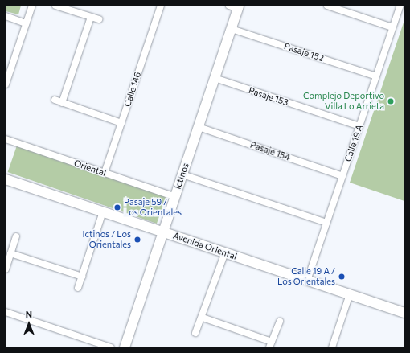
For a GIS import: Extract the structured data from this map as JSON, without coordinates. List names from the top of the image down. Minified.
{"streets":{"main road":["Ictinos","Avenida Oriental"],"street":["Pasaje 152","Calle 146","Pasaje 153","Calle 19 A","Pasaje 154","Oriental"]},"crossings":[["Pasaje 152","Calle 19 A"],["Pasaje 152","Ictinos"],["Calle 146","Oriental"],["Pasaje 153","Calle 19 A"],["Pasaje 153","Ictinos"],["Calle 19 A","Pasaje 154"],["Calle 19 A","Avenida Oriental"],["Pasaje 154","Ictinos"],["Oriental","Ictinos"],["Ictinos","Avenida Oriental"]],"places":["Complejo Deportivo Villa Lo Arrieta","Pasaje 59 / Los Orientales","Ictinos / Los Orientales","Calle 19 A / Los Orientales"],"north":"top"}
